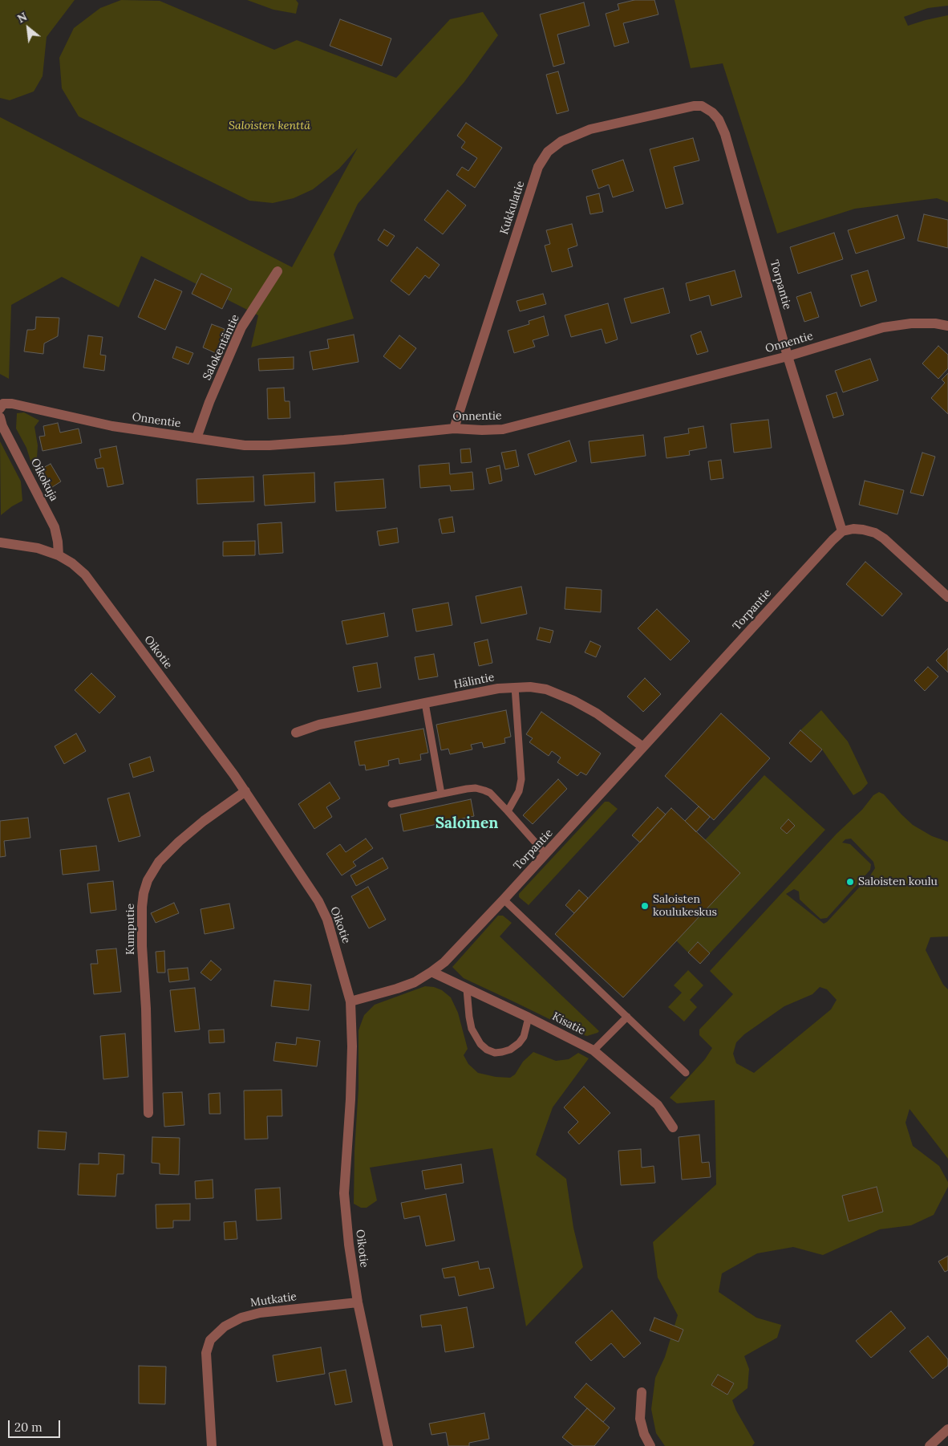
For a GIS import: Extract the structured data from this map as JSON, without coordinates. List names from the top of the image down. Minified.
{"streets":{"street":["Kukkulatie","Torpantie","Onnentie","Salokentäntie","Oikokuja","Oikotie","Hälintie","Kumputie","Kisatie","Mutkatie"]},"crossings":[["Kukkulatie","Torpantie"],["Kukkulatie","Onnentie"],["Torpantie","Onnentie"],["Torpantie","Oikotie"],["Torpantie","Hälintie"],["Torpantie","Kisatie"],["Onnentie","Salokentäntie"],["Oikokuja","Oikotie"],["Oikotie","Kumputie"],["Oikotie","Mutkatie"]],"districts":["Saloinen"],"parks":["Saloisten kenttä"],"places":["Saloisten koulu","Saloisten koulukeskus"],"scale_bar":"20 m","north":"top left"}
